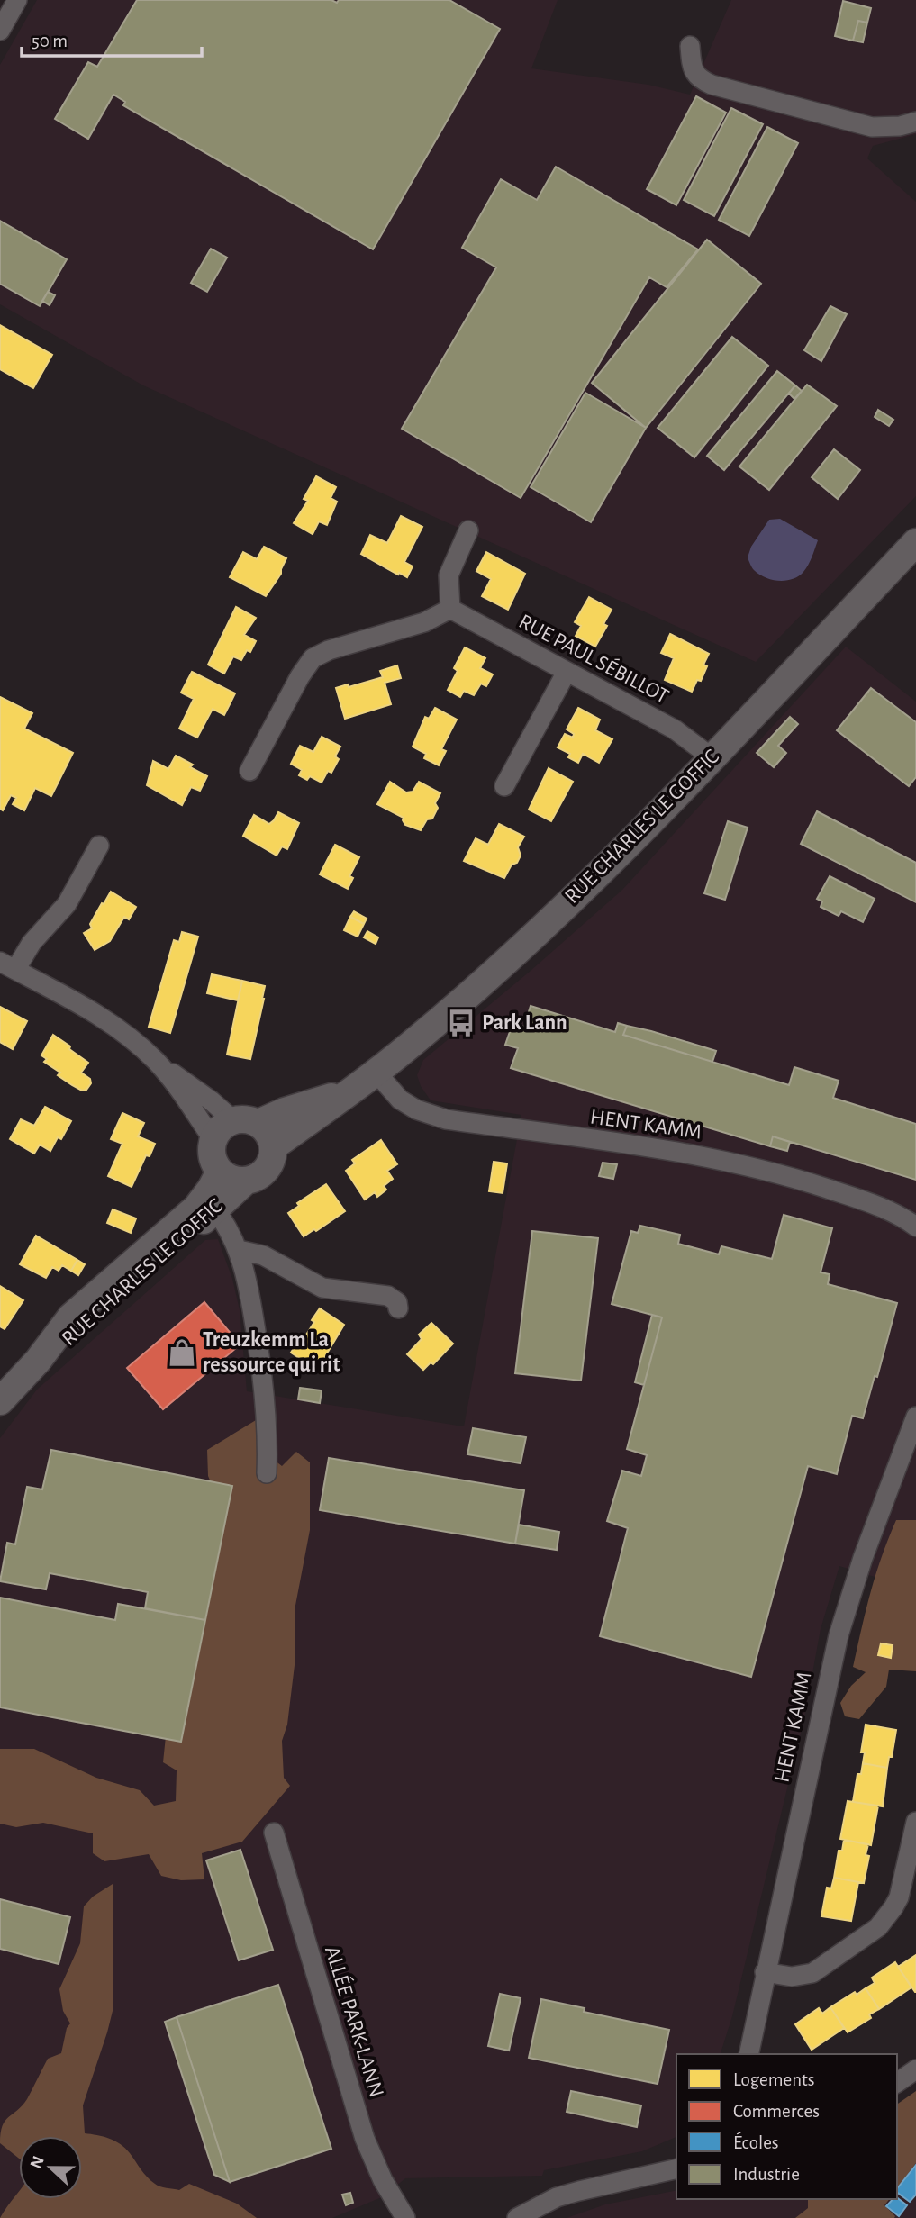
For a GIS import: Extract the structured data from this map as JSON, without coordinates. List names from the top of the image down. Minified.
{"streets":{"street":["RUE PAUL SÉBILLOT","RUE CHARLES LE GOFFIC","HENT KAMM","ALLÉE PARK-LANN"]},"crossings":[["RUE PAUL SÉBILLOT","RUE CHARLES LE GOFFIC"],["RUE CHARLES LE GOFFIC","HENT KAMM"]],"places":{"bus stop":["Park Lann"],"shop":["Treuzkemm La ressource qui rit"]},"legend":["Logements","Commerces","Écoles","Industrie"],"scale_bar":"50 m","north":"left"}
